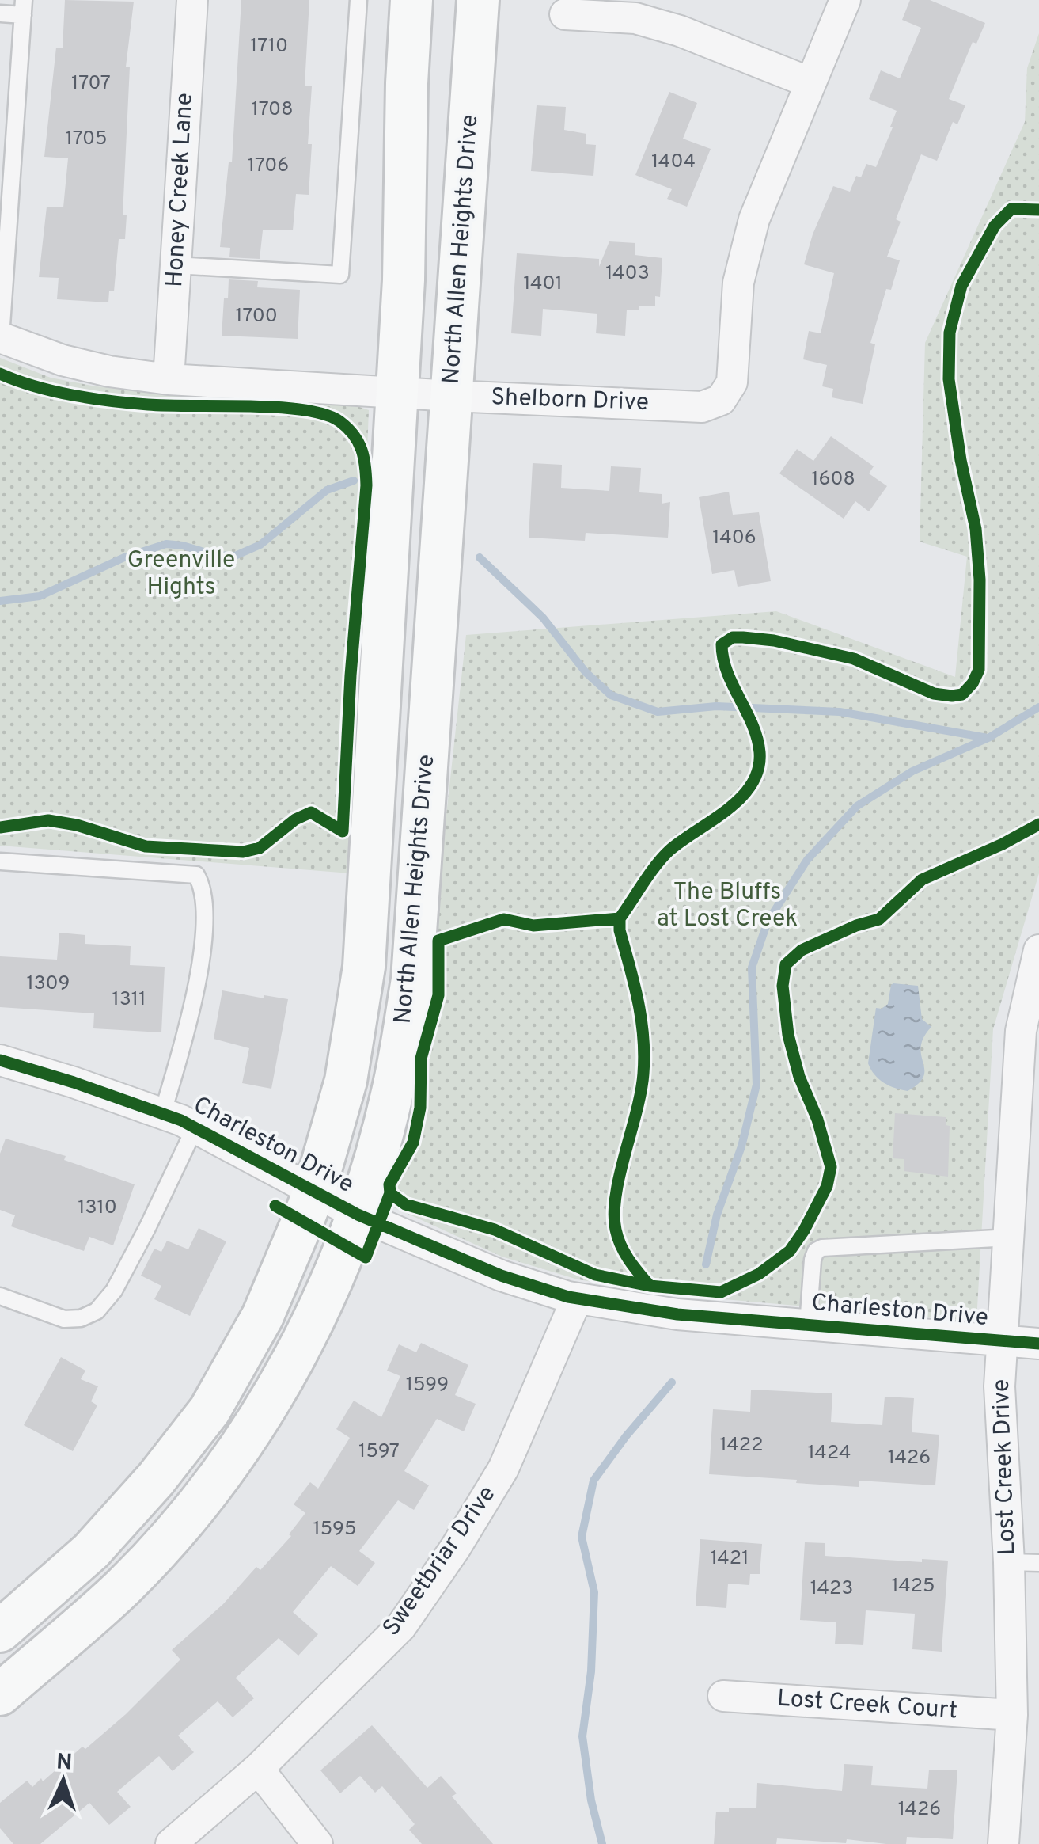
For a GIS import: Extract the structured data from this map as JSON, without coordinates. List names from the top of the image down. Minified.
{"streets":{"main road":["North Allen Heights Drive"],"street":["Honey Creek Lane","Shelborn Drive","Charleston Drive","Lost Creek Drive","Sweetbriar Drive","Lost Creek Court"]},"crossings":[["Honey Creek Lane","Shelborn Drive"],["North Allen Heights Drive","Shelborn Drive"],["North Allen Heights Drive","Charleston Drive"],["Charleston Drive","Lost Creek Drive"],["Charleston Drive","Sweetbriar Drive"],["Lost Creek Drive","Lost Creek Court"]],"parks":["Greenville Hights","The Bluffs at Lost Creek"],"house_numbers":["1710","1707","1708","1705","1404","1706","1403","1401","1700","1608","1406","1309","1311","1310","1599","1422","1597","1424","1426","1595","1421","1425","1423","1426"],"north":"top"}
